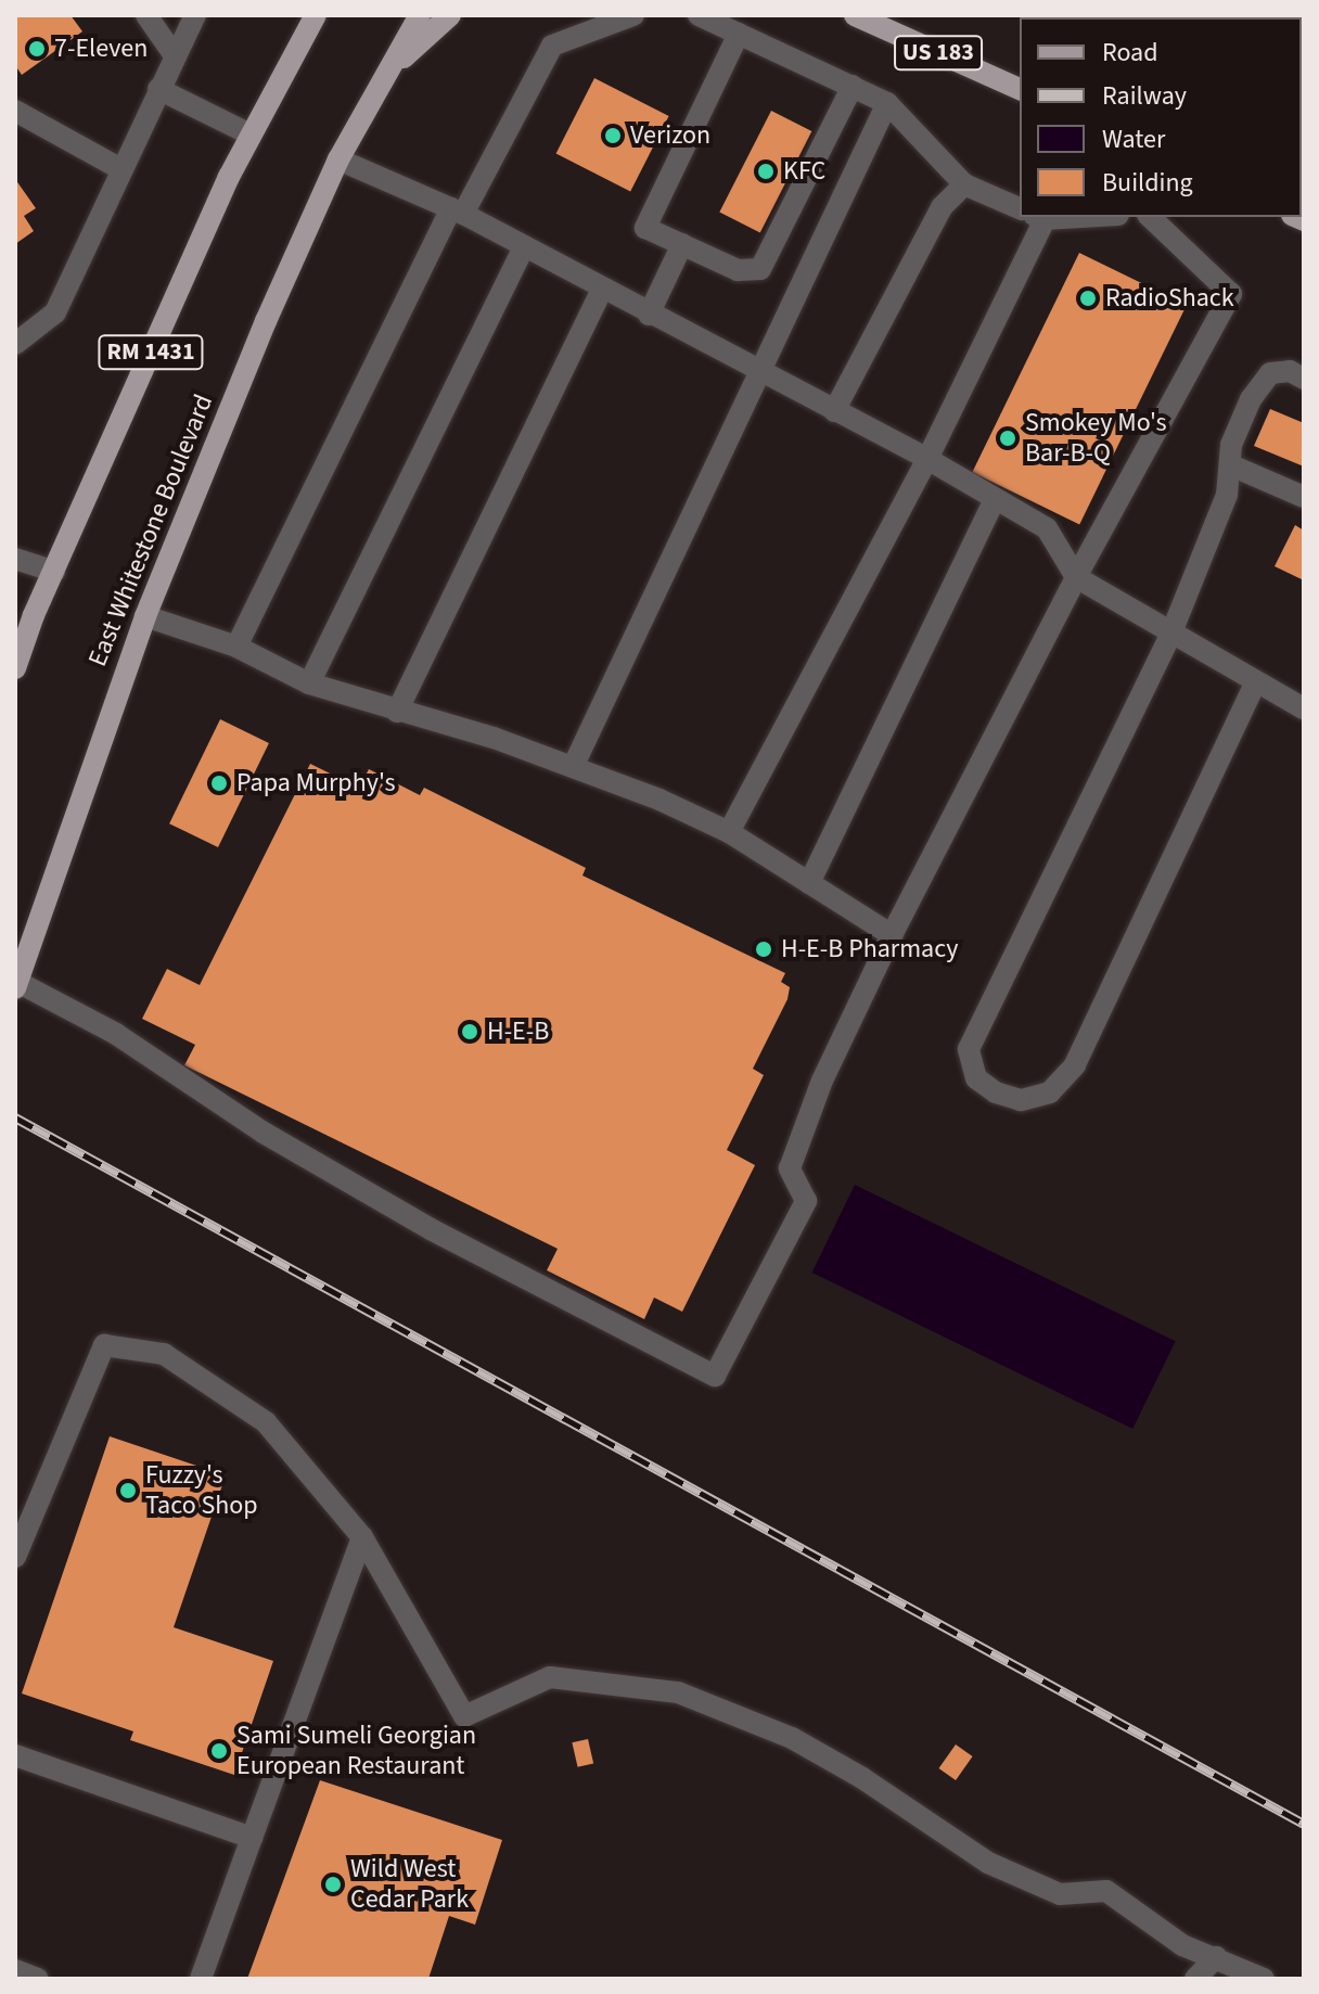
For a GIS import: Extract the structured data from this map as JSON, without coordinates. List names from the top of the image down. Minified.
{"streets":{"main road":["US 183","RM 1431","East Whitestone Boulevard"]},"places":["7-Eleven","Verizon","KFC","RadioShack","Smokey Mo's Bar-B-Q","Papa Murphy's","H-E-B Pharmacy","H-E-B","Fuzzy's Taco Shop","Sami Sumeli Georgian European Restaurant","Wild West Cedar Park"],"legend":["Road","Railway","Water","Building"]}
